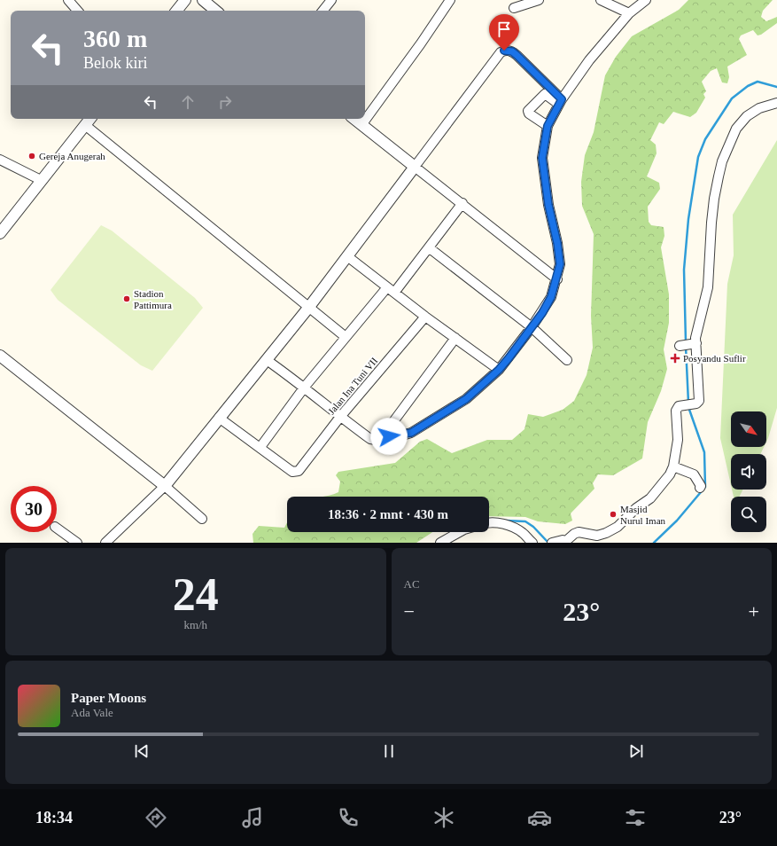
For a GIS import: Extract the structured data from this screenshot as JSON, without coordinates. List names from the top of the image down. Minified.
{"streets":{"street":["Jalan Ina Tuni VII"]},"places":{"other":["Gereja Anugerah","Stadion Pattimura","Masjid Nurul Iman"],"health":["Posyandu Suflir"]},"north":"bottom right","page":{"turn":["360 m","Belok kiri"],"limit":"30","trip":"18:36 · 2 mnt · 430 m","tile":[["24","km/h"],"AC"],"heat":["−","23°","+"],"song":["Paper Moons","Ada Vale"],"tabs":["18:34","23°"]}}
